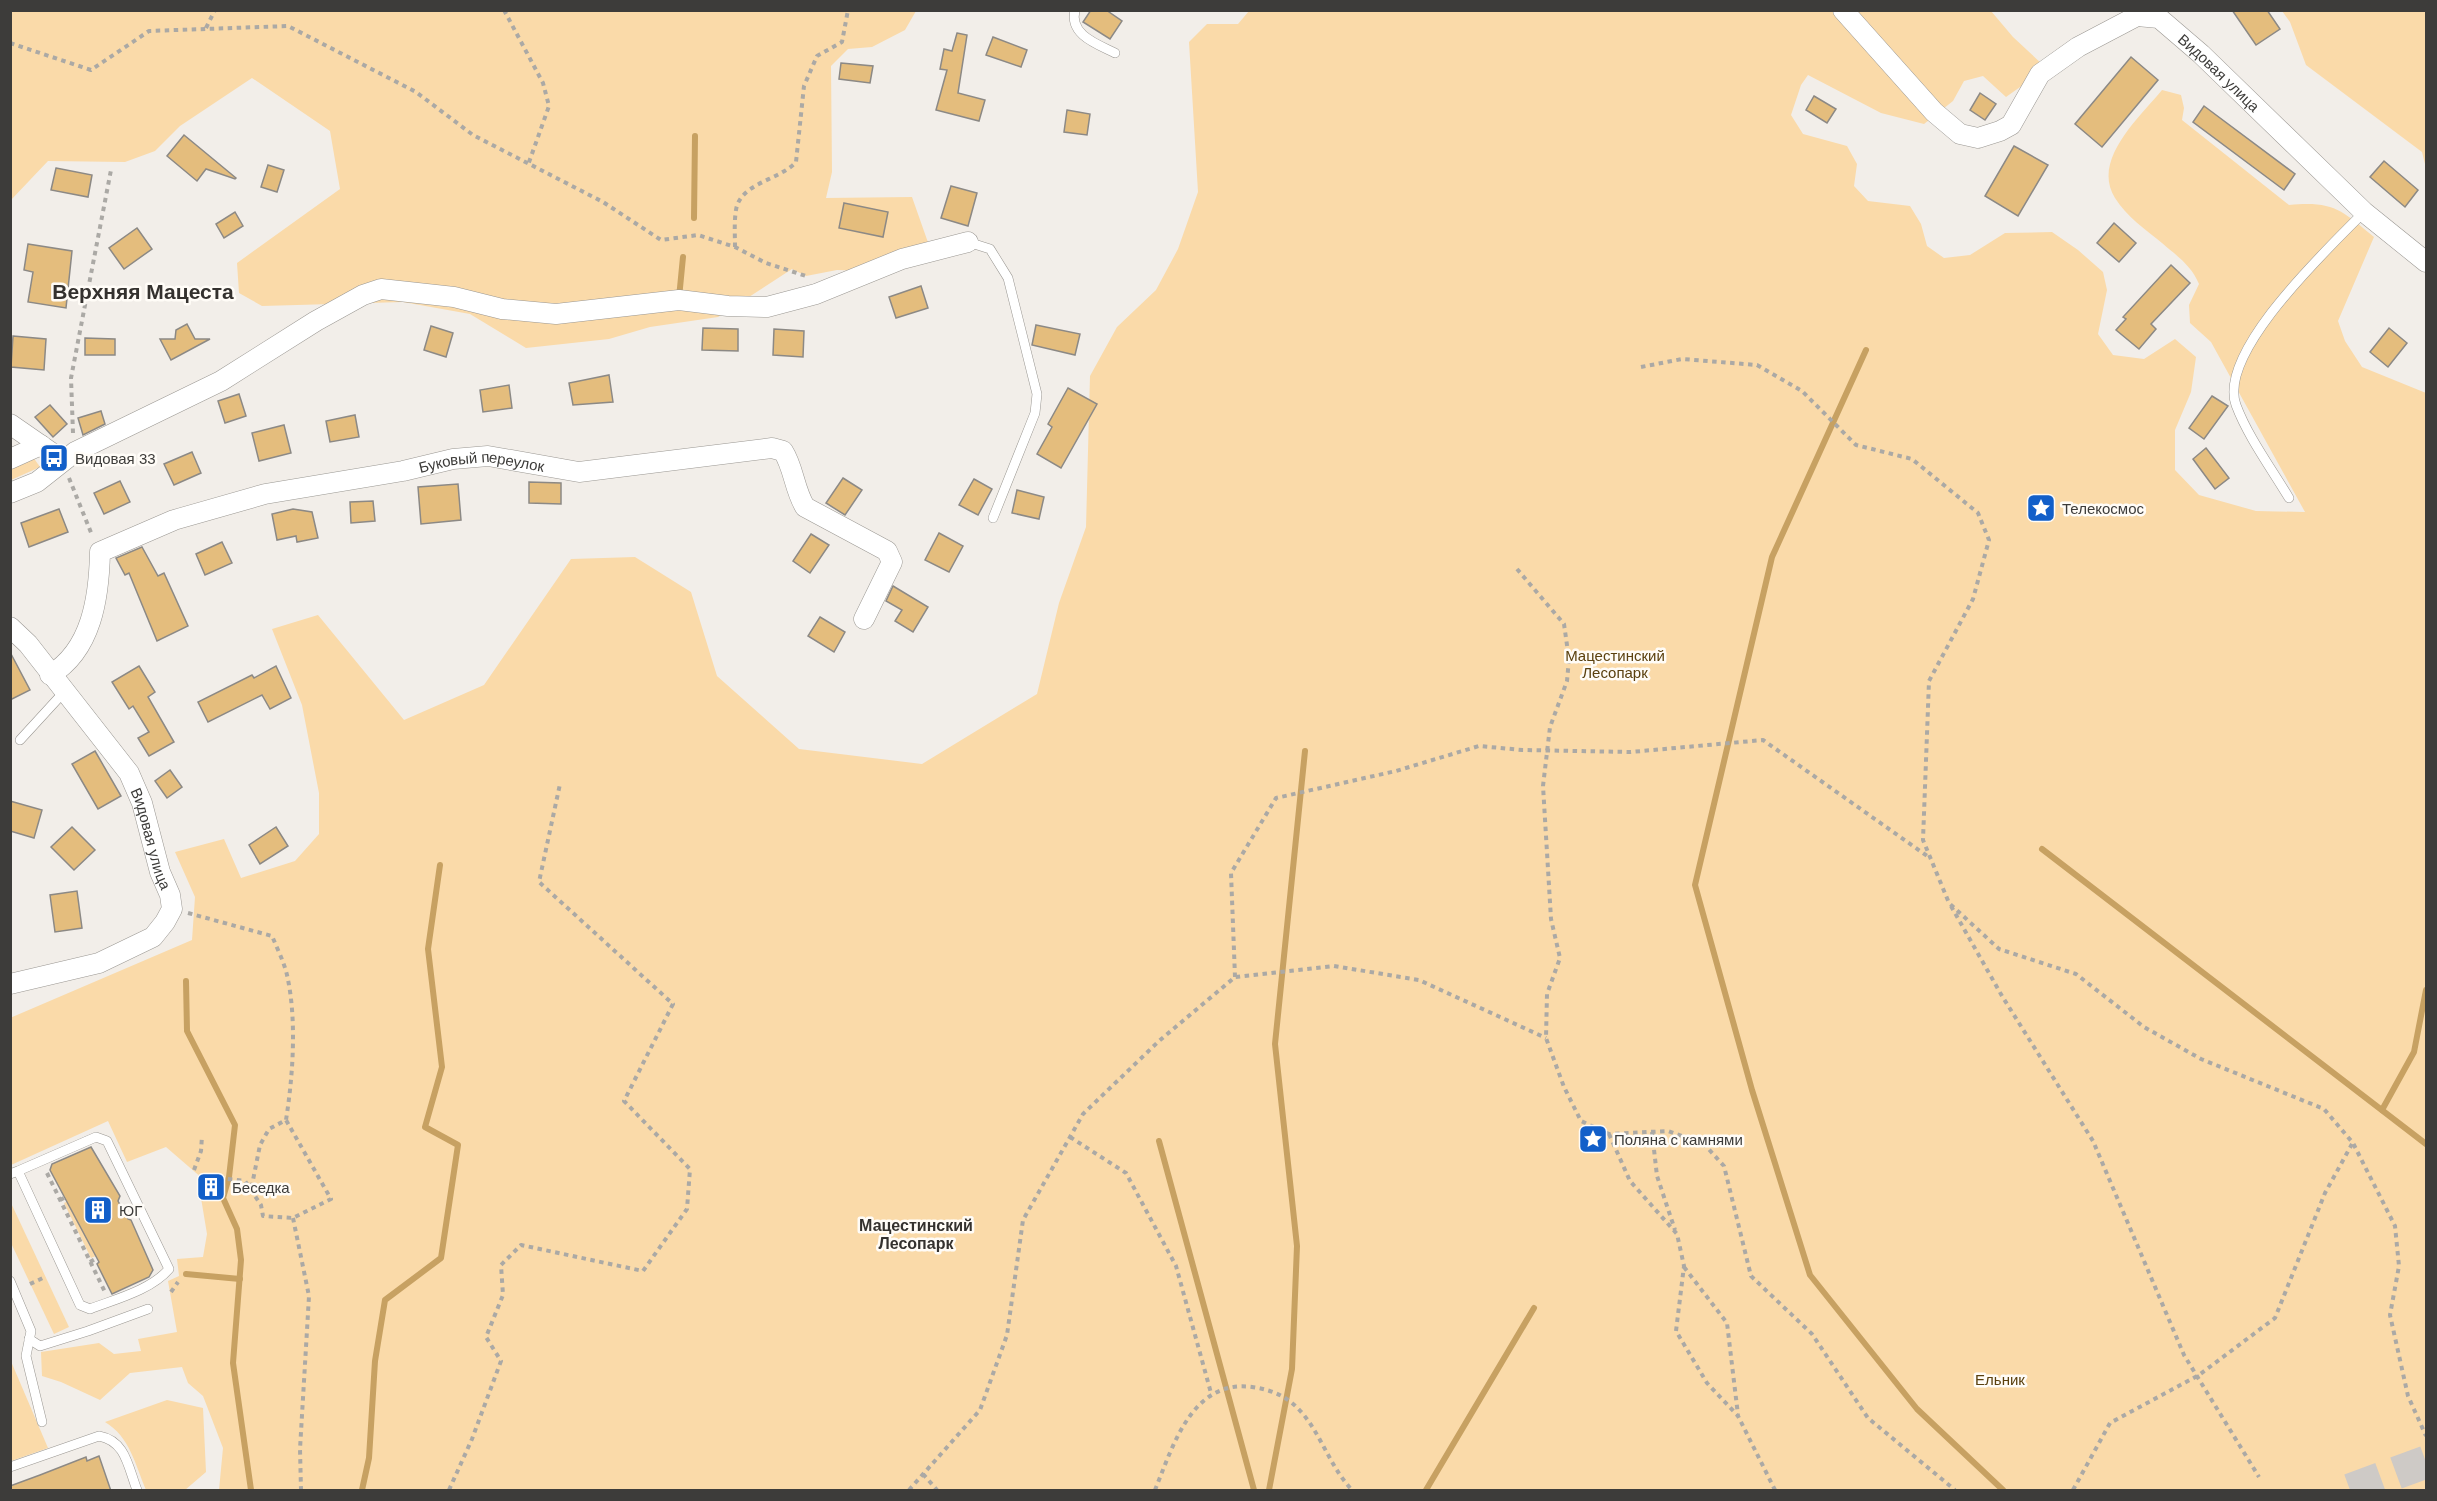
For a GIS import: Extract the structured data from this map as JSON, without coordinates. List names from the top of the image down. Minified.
{"streets":{"street":["Видовая улица","Буковый переулок"]},"districts":["Верхняя Мацеста","Мацестинский Лесопарк"],"parks":["Мацестинский Лесопарк","Ельник"],"places":{"bus stop":["Видовая 33"],"place":["Телекосмос","Поляна с камнями"],"building":["Беседка","ЮГ"]}}
